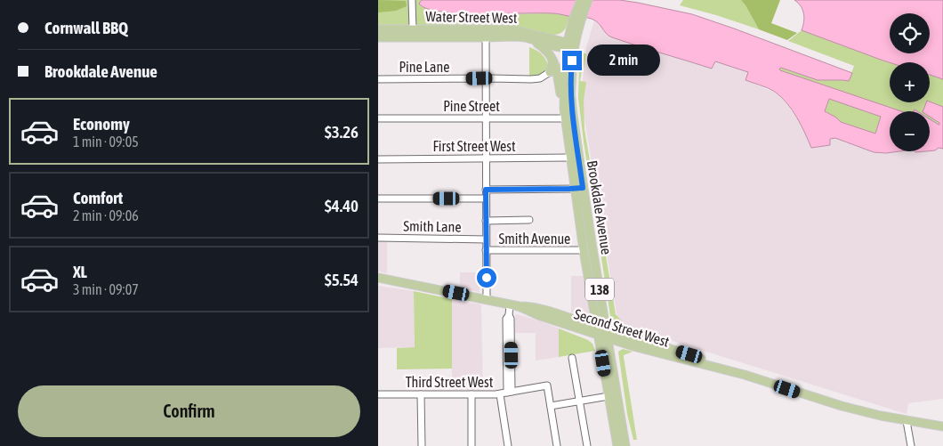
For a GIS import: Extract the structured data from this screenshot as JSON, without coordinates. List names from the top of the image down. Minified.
{"streets":{"main road":["Water Street West","Brookdale Avenue","138","Second Street West"],"street":["Pine Lane","Pine Street","First Street West","Smith Lane","Smith Avenue","Third Street West"]},"crossings":[["Water Street West","Brookdale Avenue"],["Pine Street","Brookdale Avenue"],["First Street West","Brookdale Avenue"],["Brookdale Avenue","Smith Avenue"],["Brookdale Avenue","Second Street West"]],"page":{"banner":["Cornwall BBQ","Brookdale Avenue"],"map_buttons":["+","−"],"bubble":"2 min","list":[{"name":"Economy","note":"1 min · 09:05","value":"$3.26"},{"name":"Comfort","note":"2 min · 09:06","value":"$4.40"},{"name":"XL","note":"3 min · 09:07","value":"$5.54"}],"buttons":"Confirm"}}
